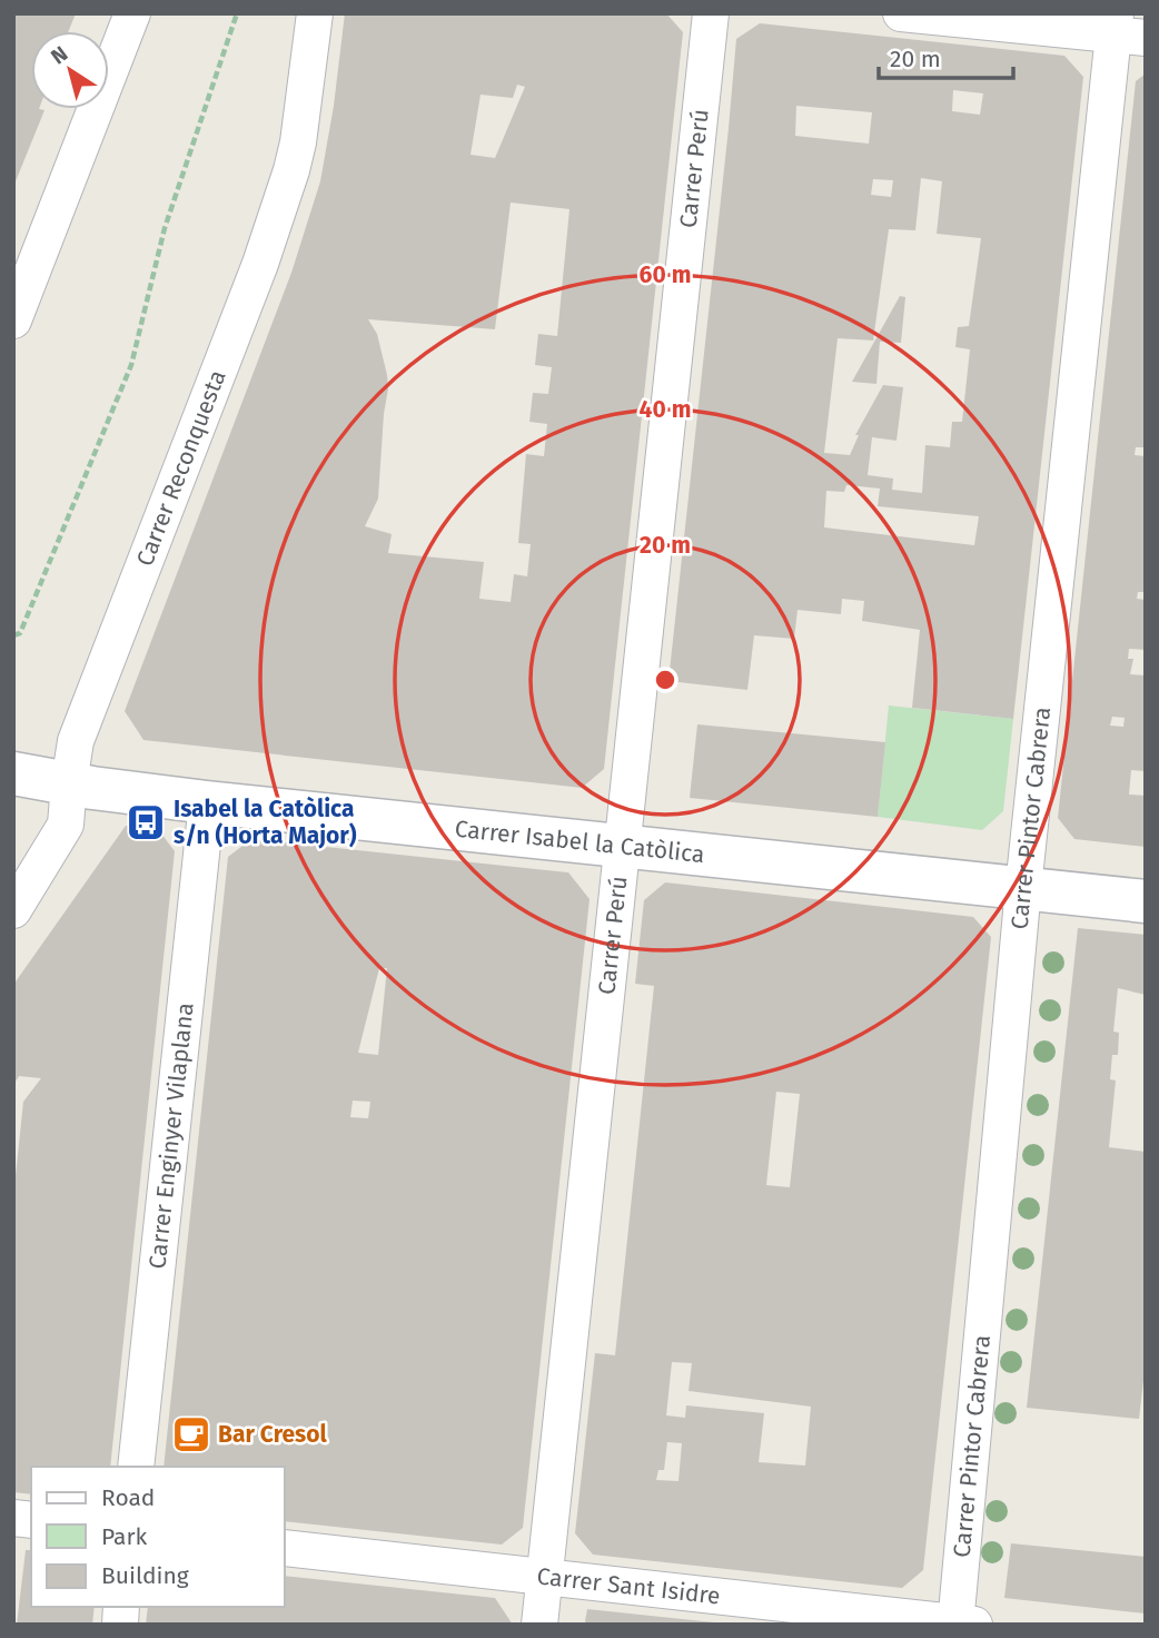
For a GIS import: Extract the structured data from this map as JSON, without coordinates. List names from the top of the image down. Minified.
{"streets":{"street":["Carrer Perú","Carrer Reconquesta","Carrer Pintor Cabrera","Carrer Isabel la Catòlica","Carrer Enginyer Vilaplana","Carrer Sant Isidre"]},"crossings":[["Carrer Perú","Carrer Isabel la Catòlica"],["Carrer Perú","Carrer Sant Isidre"],["Carrer Reconquesta","Carrer Isabel la Catòlica"],["Carrer Pintor Cabrera","Carrer Isabel la Catòlica"],["Carrer Pintor Cabrera","Carrer Sant Isidre"],["Carrer Isabel la Catòlica","Carrer Enginyer Vilaplana"]],"places":{"bus stop":["Isabel la Catòlica s/n (Horta Major)"],"cafe":["Bar Cresol"]},"legend":["Road","Park","Building"],"scale_bar":"20 m","north":"top left","rings":["60 m","40 m","20 m"]}
